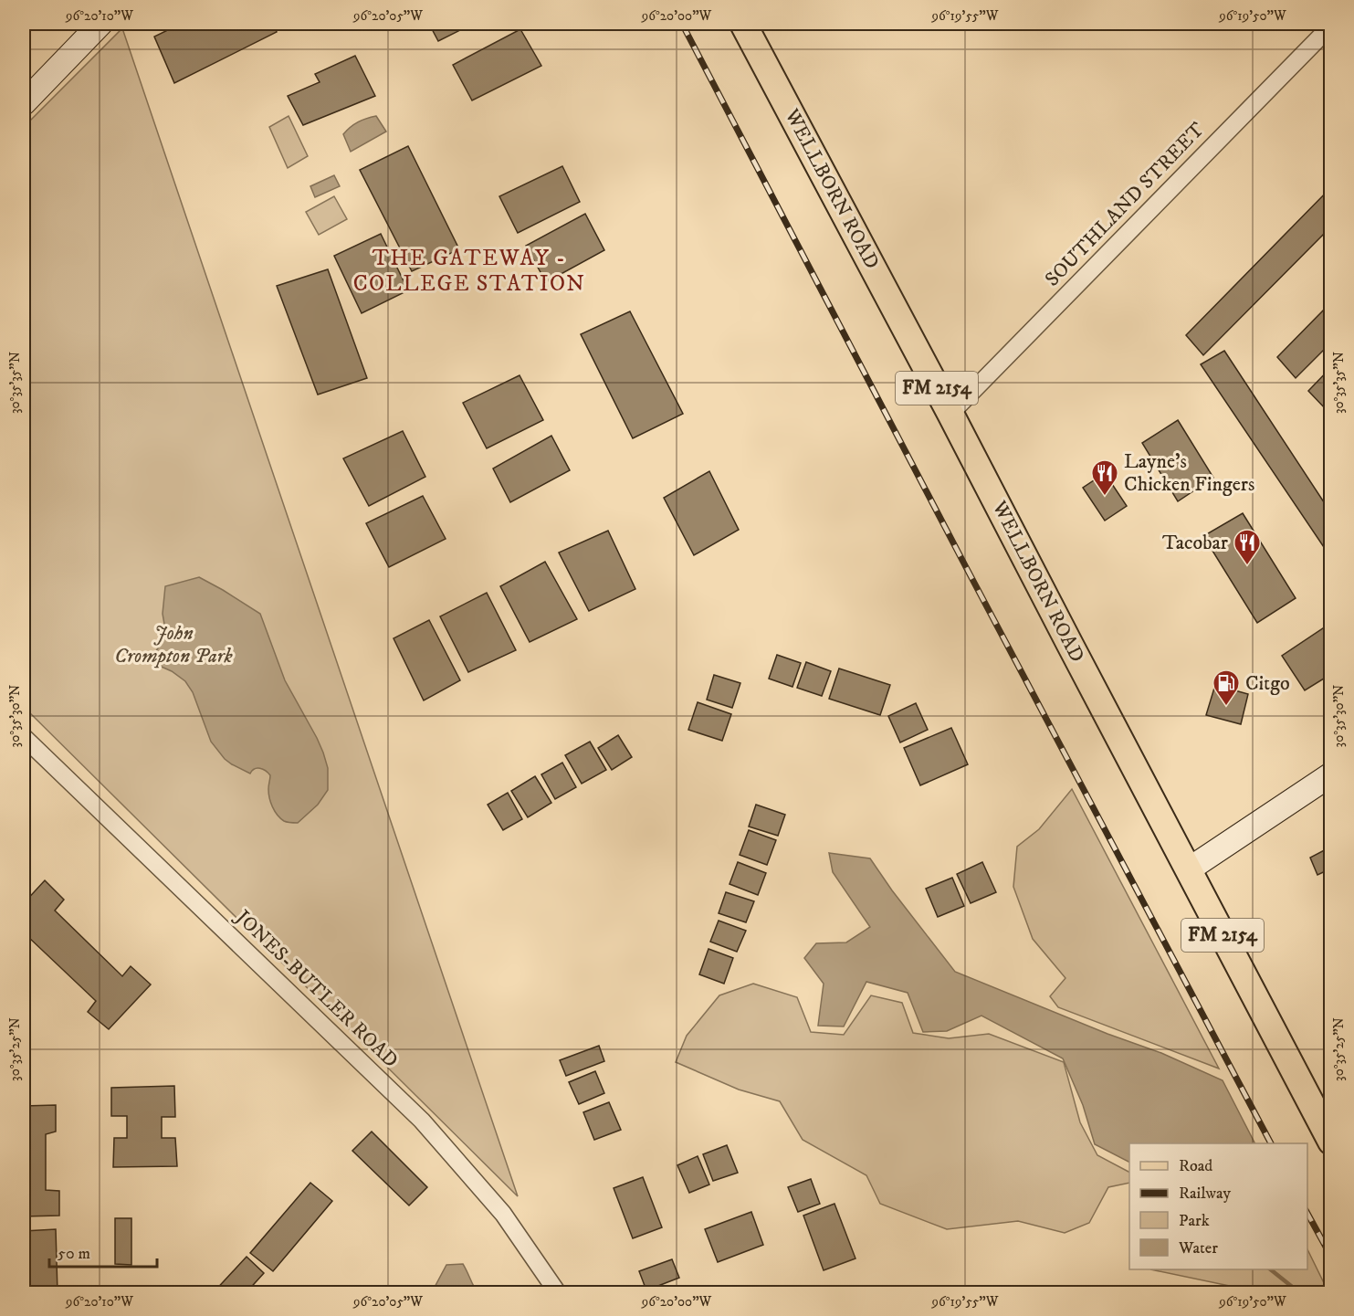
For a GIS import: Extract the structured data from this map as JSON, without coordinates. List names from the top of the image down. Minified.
{"streets":{"main road":["WELLBORN ROAD","FM 2154"],"street":["SOUTHLAND STREET","JONES-BUTLER ROAD"]},"crossings":[["WELLBORN ROAD","SOUTHLAND STREET"]],"districts":["THE GATEWAY - COLLEGE STATION"],"parks":["John Crompton Park"],"places":{"restaurant":["Layne's Chicken Fingers","Tacobar"],"fuel station":["Citgo"]},"legend":["Road","Railway","Park","Water"],"scale_bar":"50 m","coordinates":["96°20'10\"W","96°20'05\"W","96°20'00\"W","96°19'55\"W","96°19'50\"W","30°35'35\"N","30°35'30\"N","30°35'25\"N"]}
